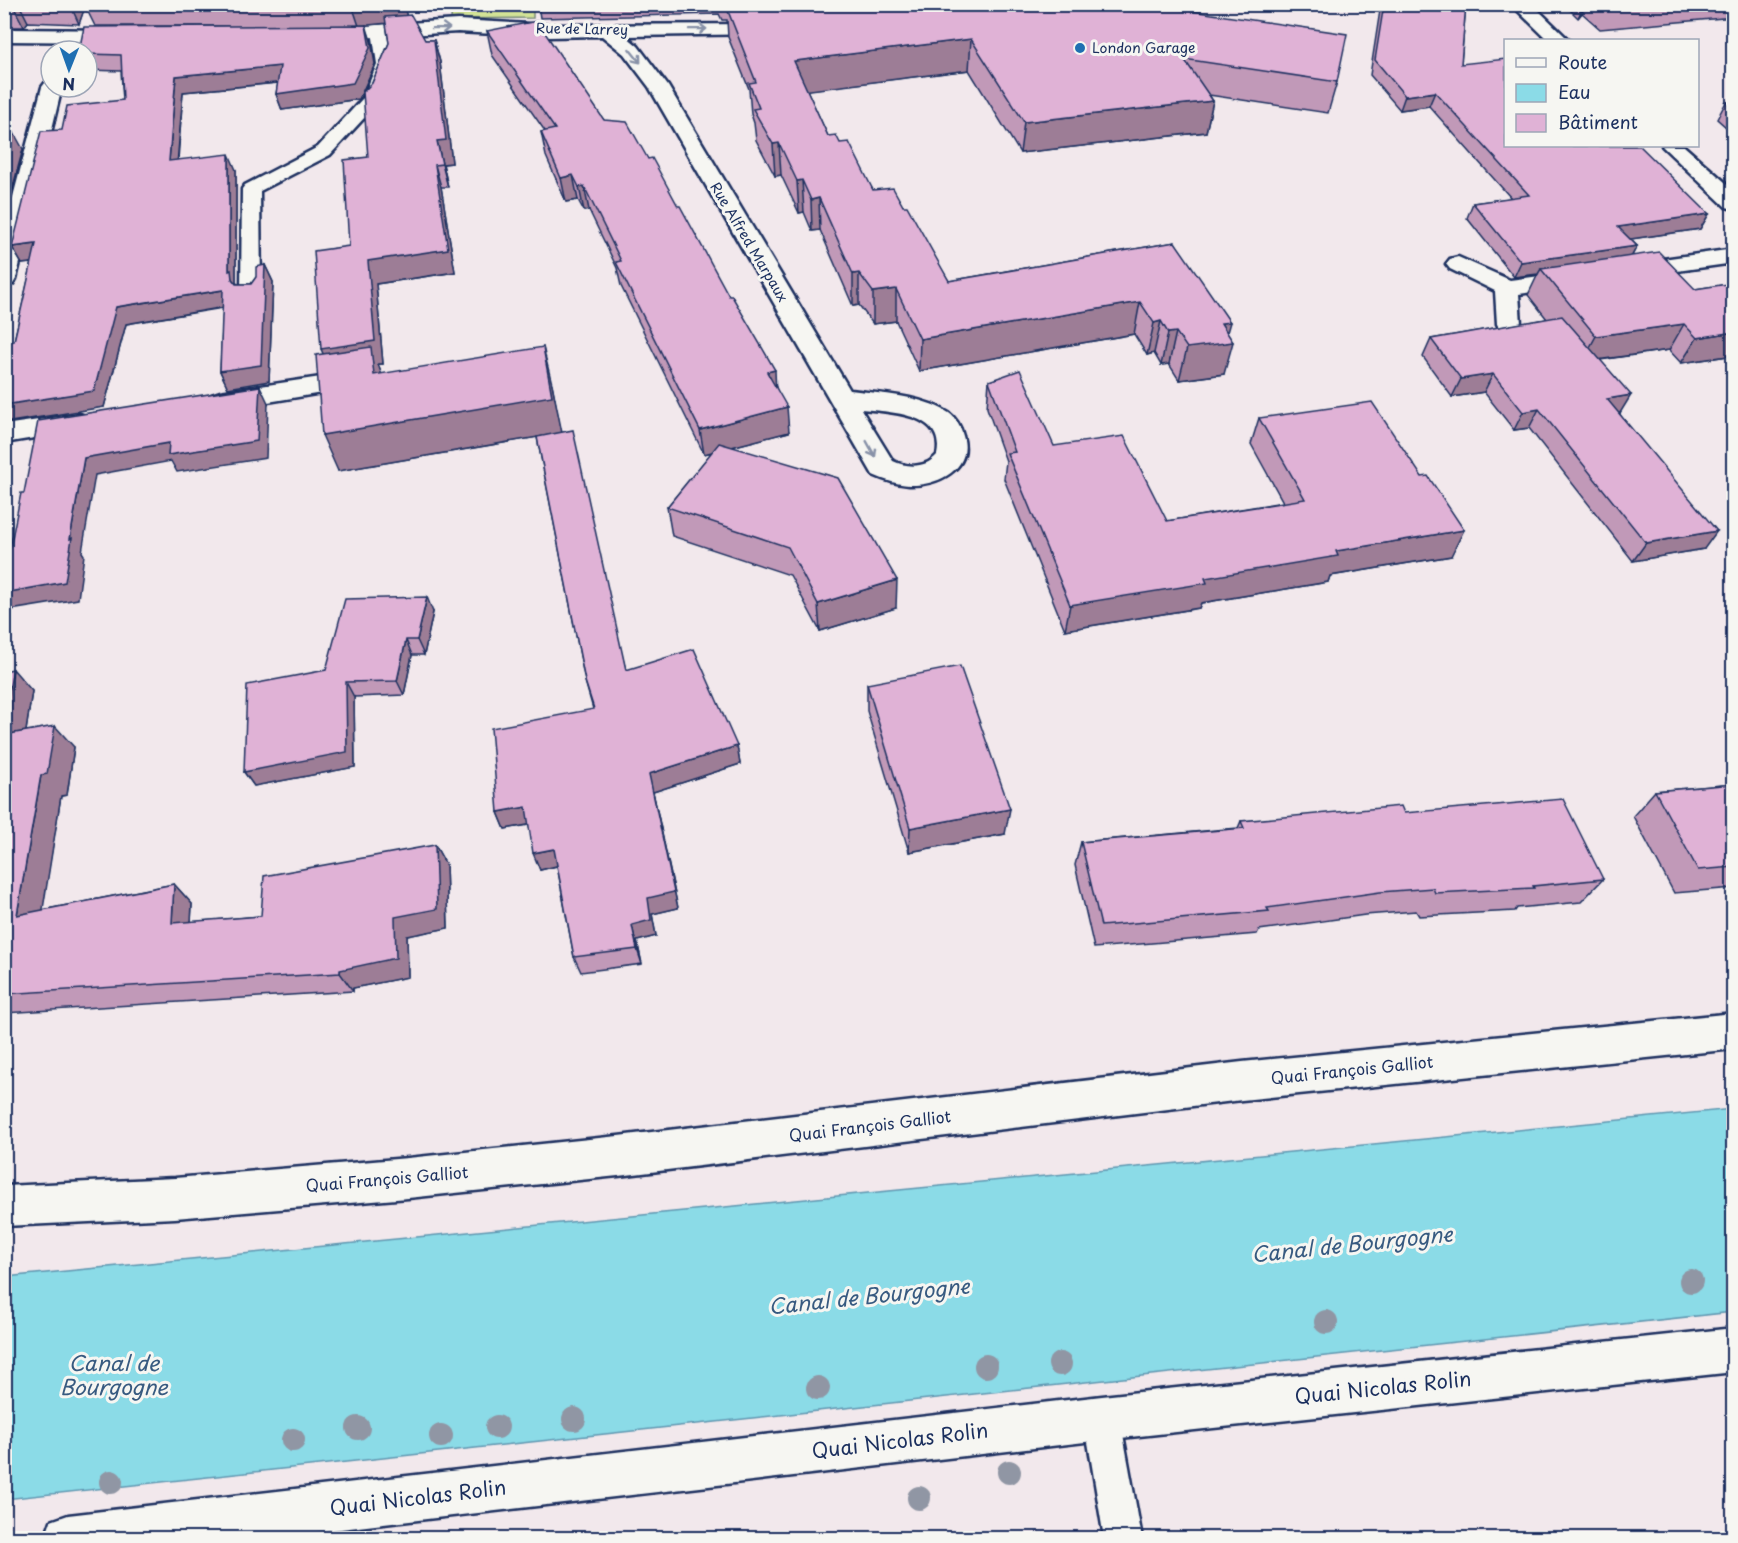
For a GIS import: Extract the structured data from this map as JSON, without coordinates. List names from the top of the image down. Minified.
{"streets":{"street":["Rue de Larrey","Rue Alfred Marpaux","Quai François Galliot","Quai Nicolas Rolin"]},"crossings":[["Rue de Larrey","Rue Alfred Marpaux"]],"one_way":["Rue de Larrey"],"water":["Canal de Bourgogne"],"places":["London Garage"],"legend":["Route","Eau","Bâtiment"],"north":"bottom"}
